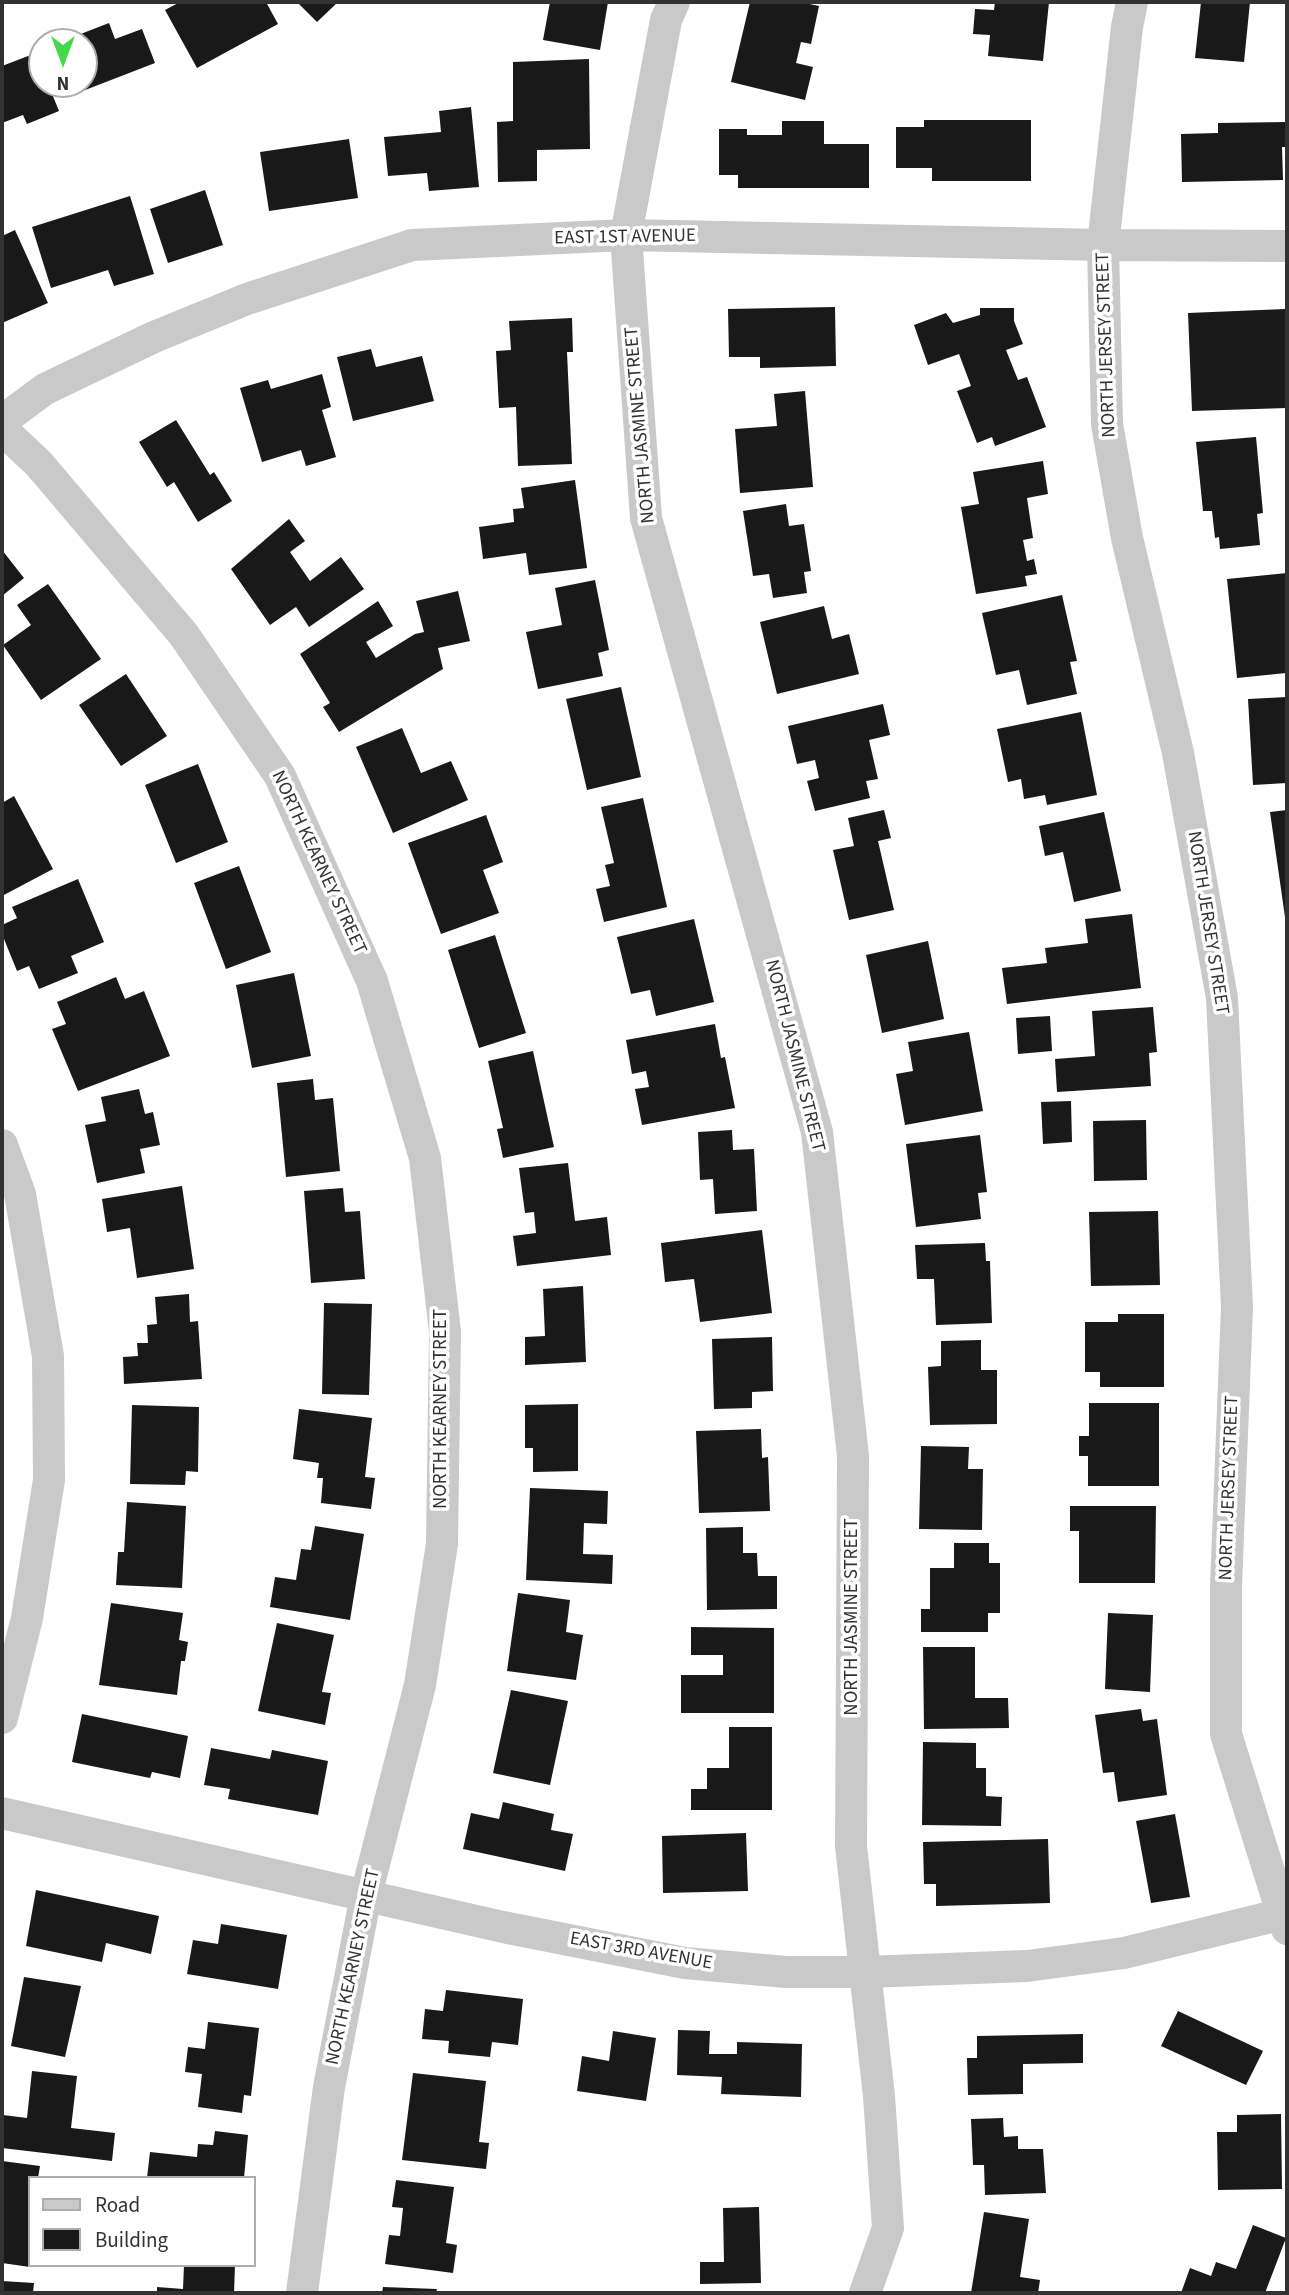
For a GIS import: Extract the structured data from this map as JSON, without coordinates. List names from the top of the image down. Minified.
{"streets":{"street":["EAST 1ST AVENUE","NORTH JERSEY STREET","NORTH JASMINE STREET","NORTH KEARNEY STREET","EAST 3RD AVENUE"]},"crossings":[["EAST 1ST AVENUE","NORTH JERSEY STREET"],["EAST 1ST AVENUE","NORTH JASMINE STREET"],["NORTH JERSEY STREET","EAST 3RD AVENUE"],["NORTH JASMINE STREET","EAST 3RD AVENUE"],["NORTH KEARNEY STREET","EAST 3RD AVENUE"]],"legend":["Road","Building"],"north":"bottom"}
